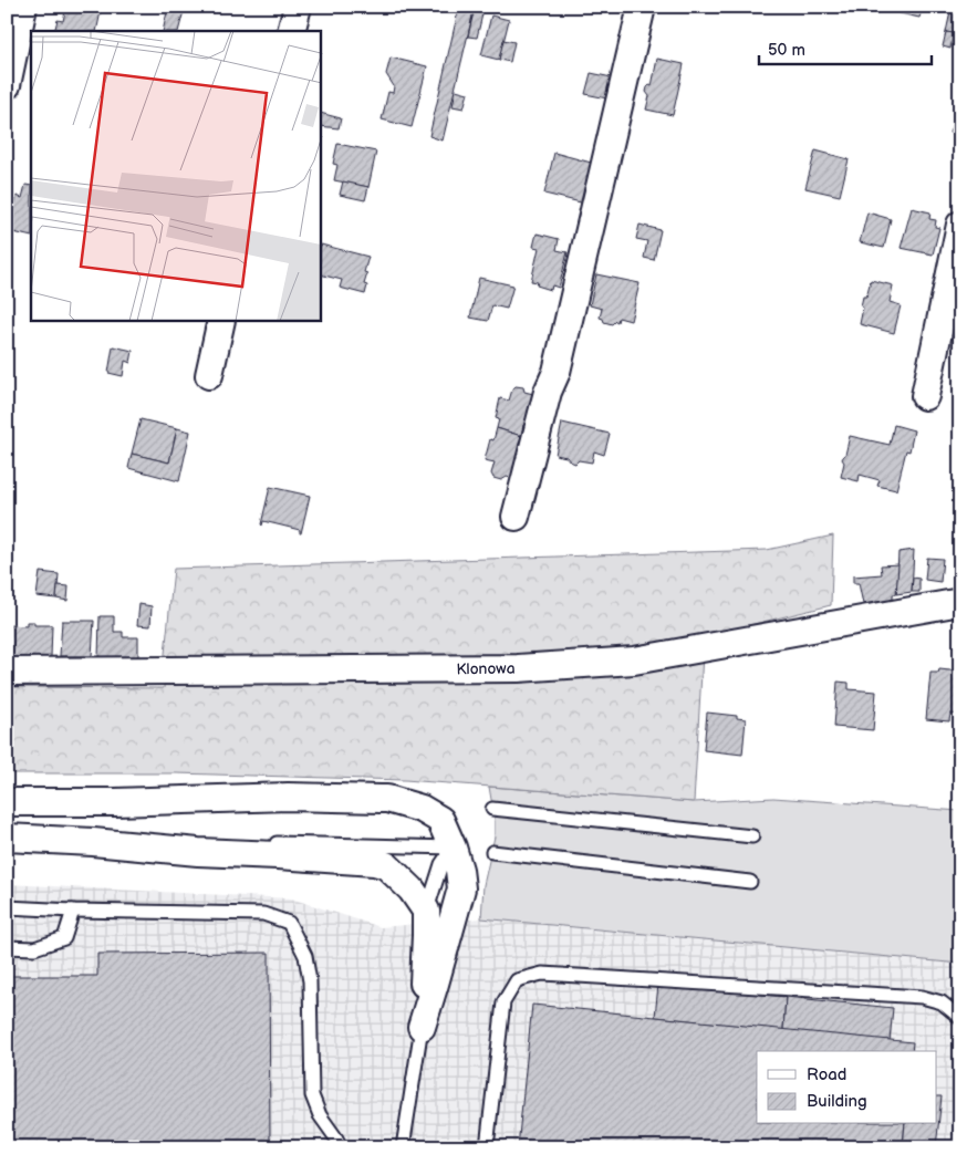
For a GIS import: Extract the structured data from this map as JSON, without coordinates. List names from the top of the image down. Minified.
{"streets":{"street":["Klonowa"]},"legend":["Road","Building"],"scale_bar":"50 m"}
